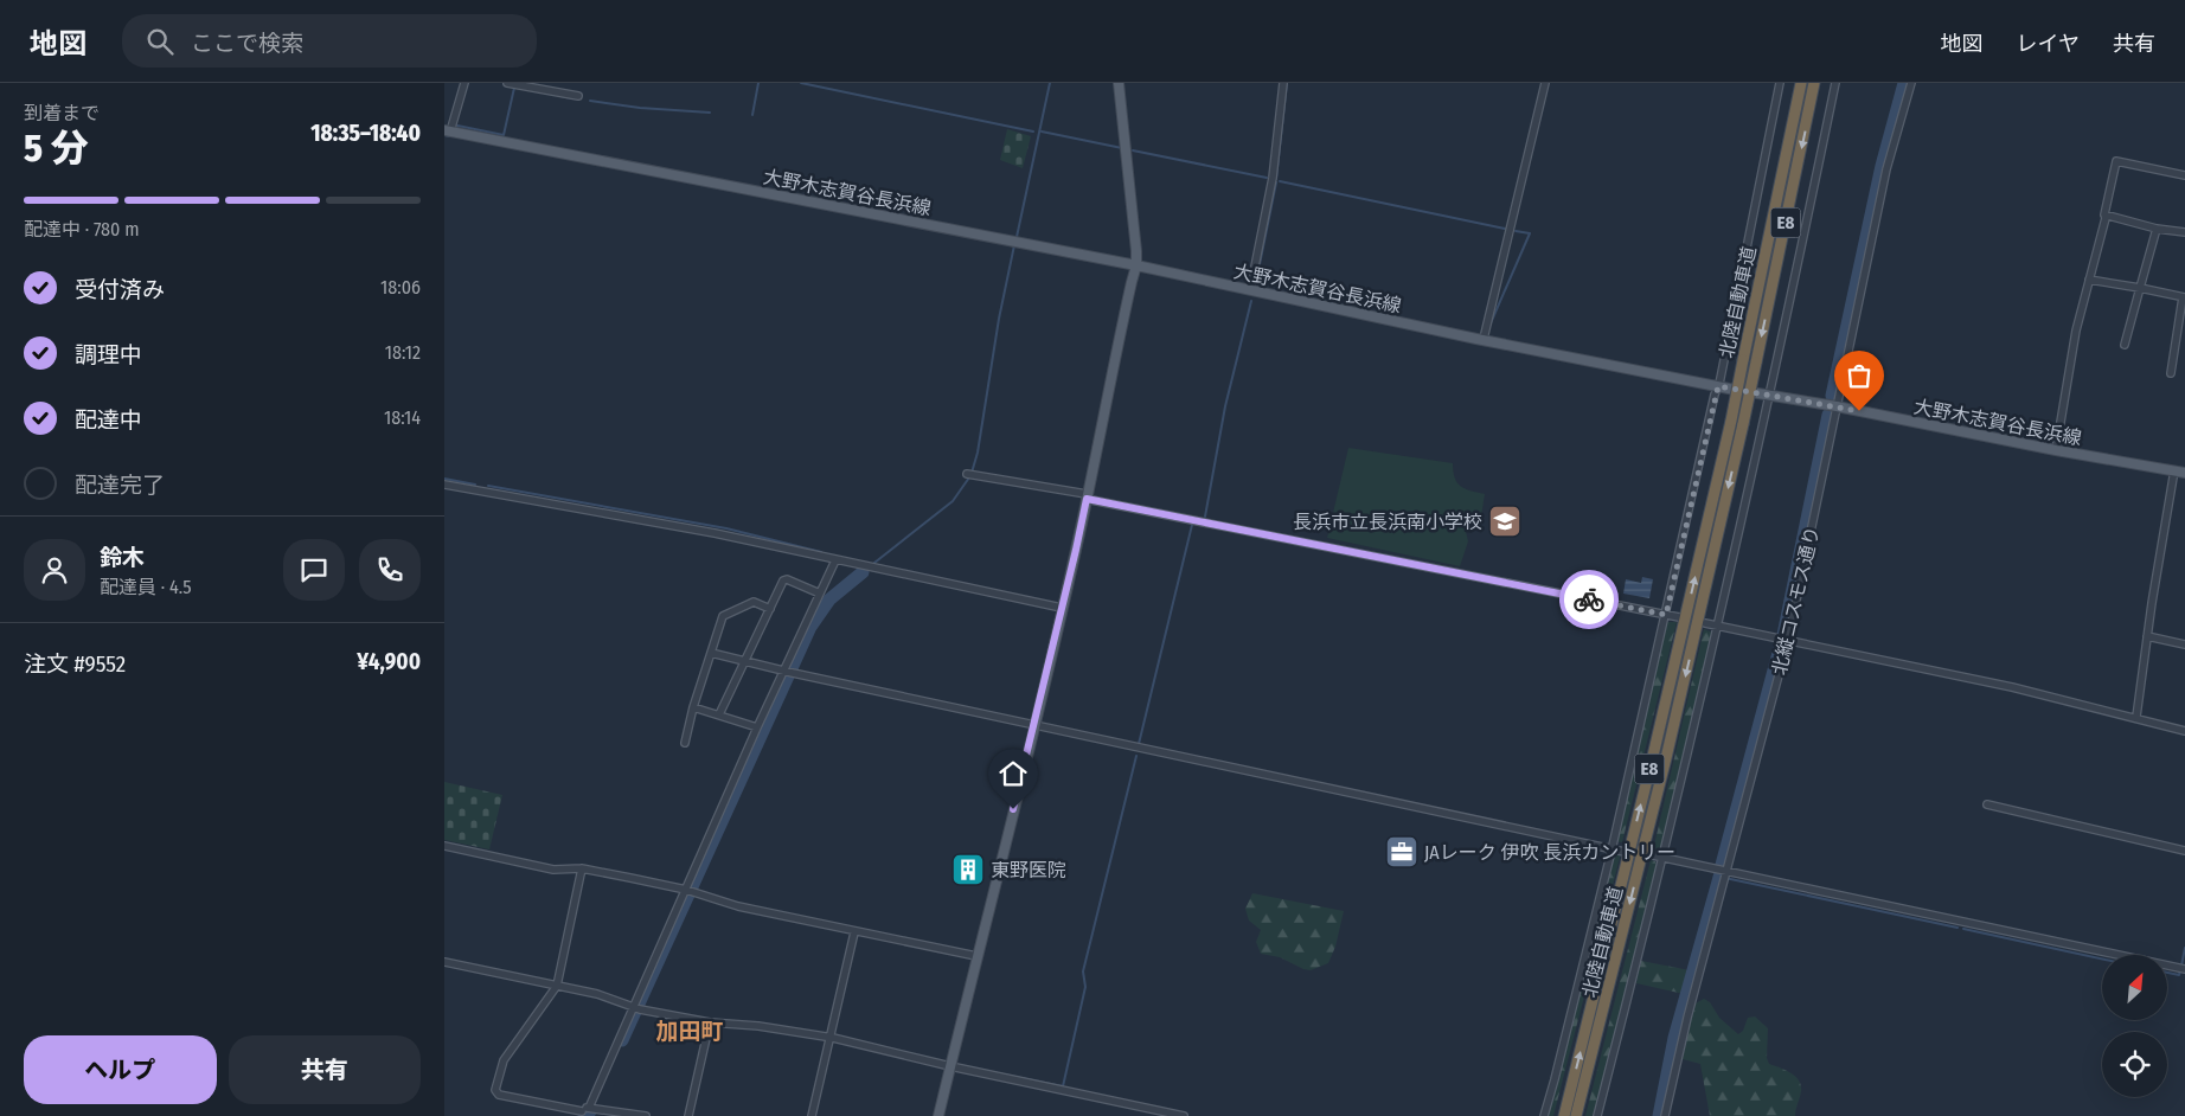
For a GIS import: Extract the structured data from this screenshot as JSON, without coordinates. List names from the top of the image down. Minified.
{"streets":{"highway":["E8","北陸自動車道"],"main road":["大野木志賀谷長浜線"],"street":["北縦コスモス通り"]},"crossings":[["大野木志賀谷長浜線","北縦コスモス通り"]],"districts":["加田町"],"places":{"school or university":["長浜市立長浜南小学校"],"office":["JAレーク 伊吹 長浜カントリー"],"building":["東野医院"]},"north":"top right","page":{"header":"地図","search":"ここで検索","nav":["地図","レイヤ","共有"],"heading":["5 分","到着まで","18:35–18:40"],"panel":["鈴木","配達員 · 4.5","注文 #9552","¥4,900"],"bar":"配達中 · 780 m","list":[["受付済み","18:06"],["調理中","18:12"],["配達中","18:14"],"配達完了"],"buttons":["ヘルプ","共有"]}}
